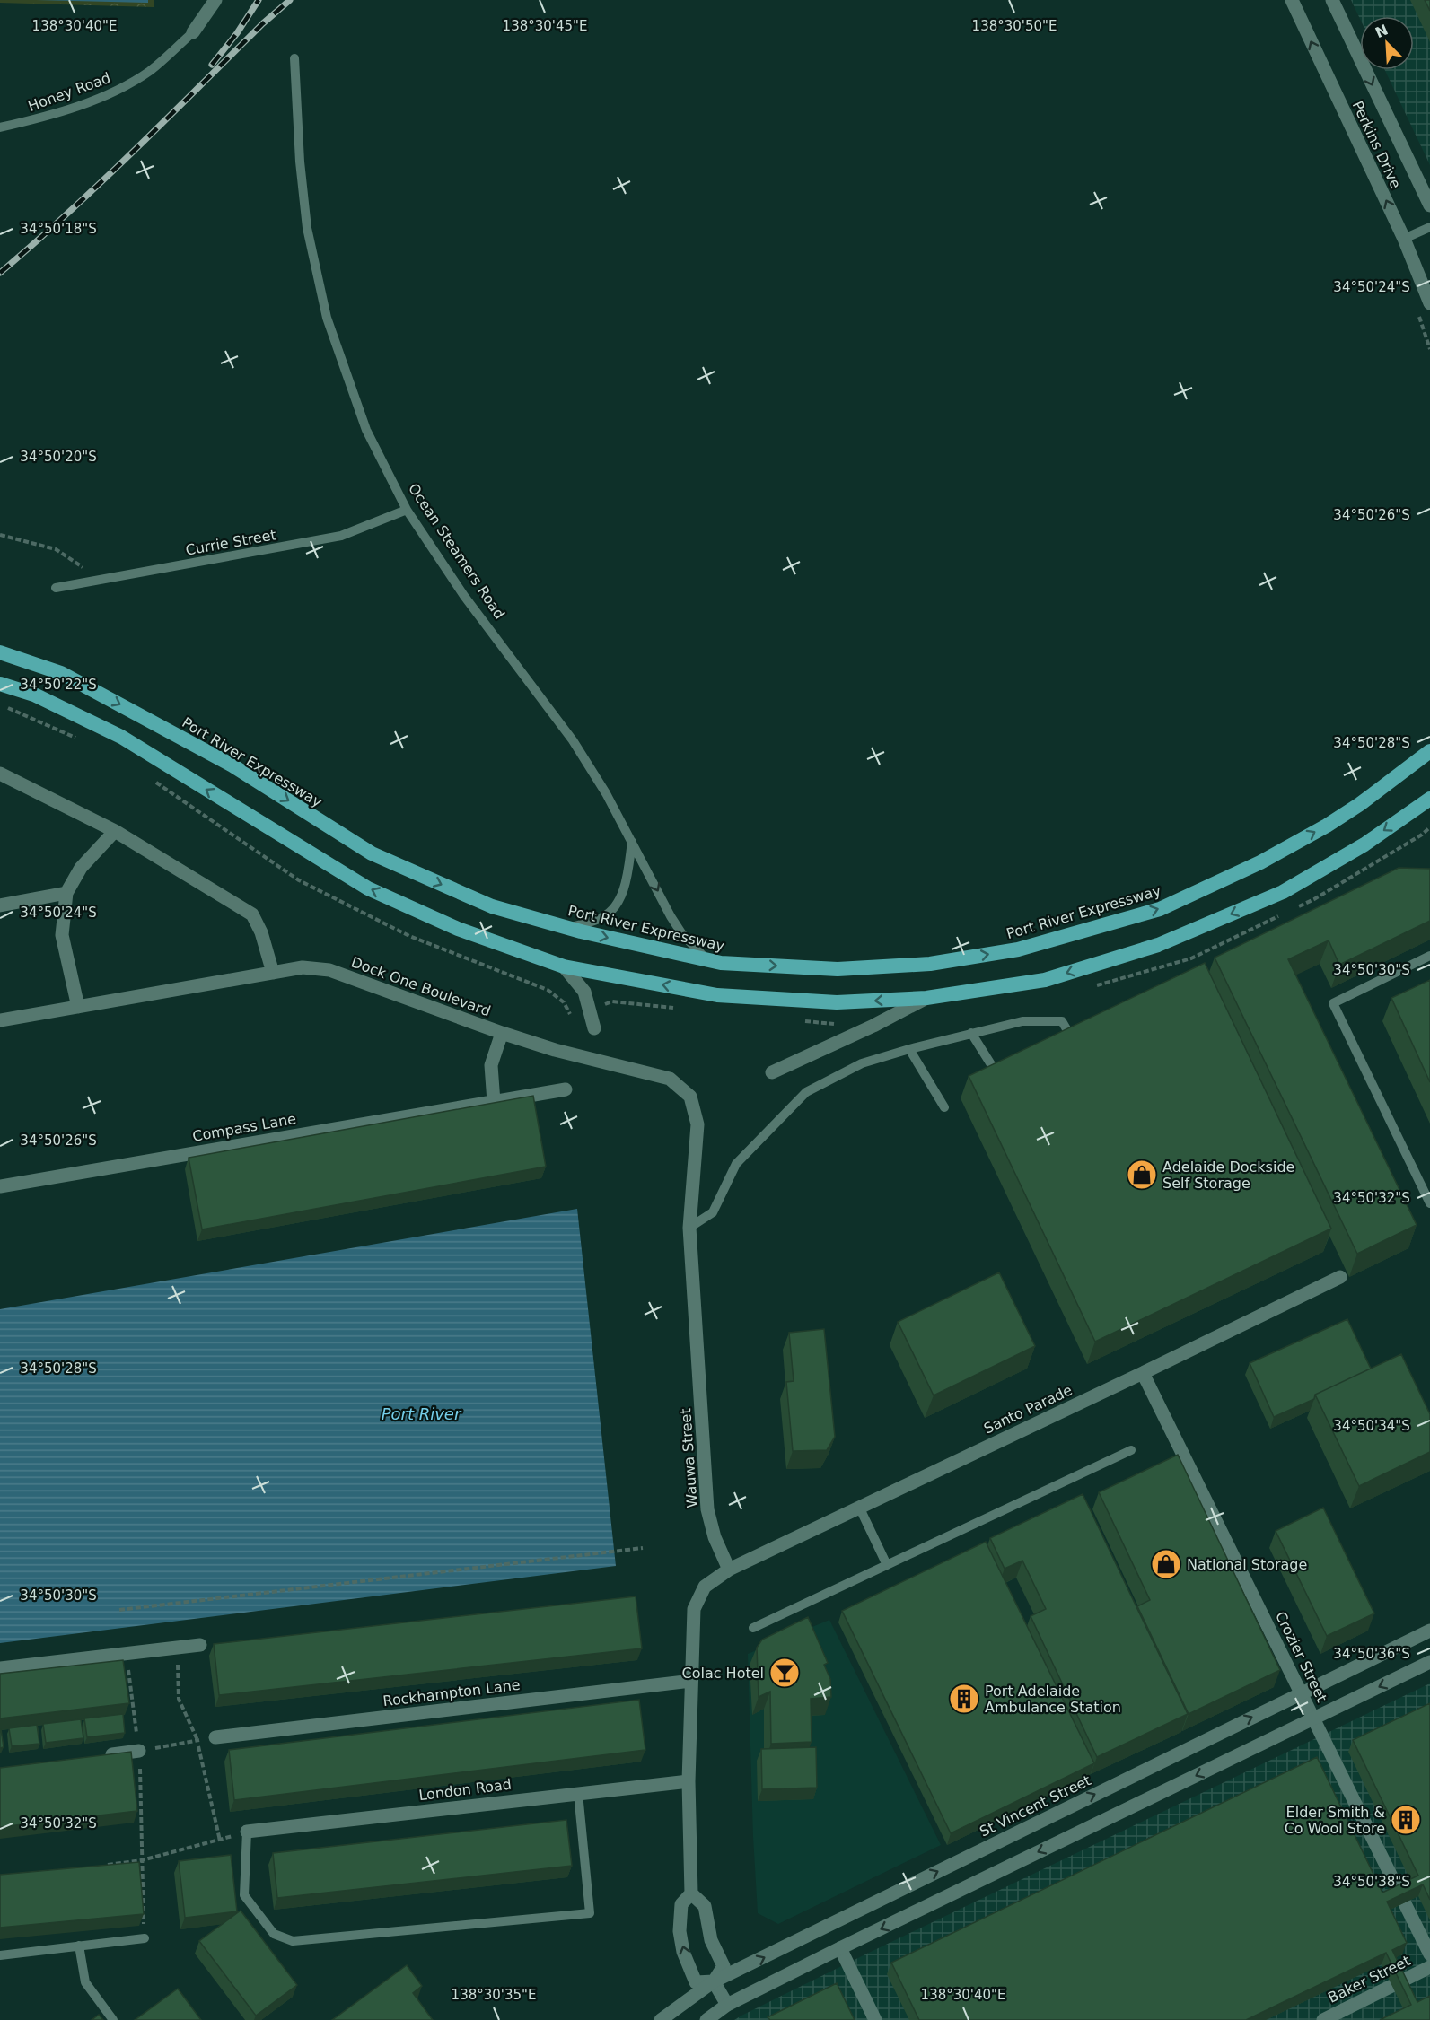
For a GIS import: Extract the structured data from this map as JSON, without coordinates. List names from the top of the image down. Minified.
{"streets":{"highway":["Port River Expressway"],"street":["Perkins Drive","Dock One Boulevard","Compass Lane","Santo Parade","Wauwa Street","Crozier Street","Rockhampton Lane","London Road","St Vincent Street","Baker Street"],"lane":["Honey Road","Currie Street","Ocean Steamers Road"]},"crossings":[["Currie Street","Ocean Steamers Road"],["Ocean Steamers Road","Port River Expressway"],["Dock One Boulevard","Wauwa Street"],["Santo Parade","Wauwa Street"],["Santo Parade","Crozier Street"],["Crozier Street","St Vincent Street"]],"water":["Port River"],"places":{"shop":["Adelaide Dockside Self Storage","National Storage"],"bar":["Colac Hotel"],"building":["Port Adelaide Ambulance Station","Elder Smith & Co Wool Store"]},"north":"top left","coordinates":["138°30'40\"E","138°30'45\"E","138°30'50\"E","34°50'18\"S","34°50'24\"S","34°50'20\"S","34°50'26\"S","34°50'22\"S","34°50'28\"S","34°50'30\"S","34°50'32\"S","34°50'34\"S","34°50'36\"S","34°50'38\"S","138°30'35\"E"]}
